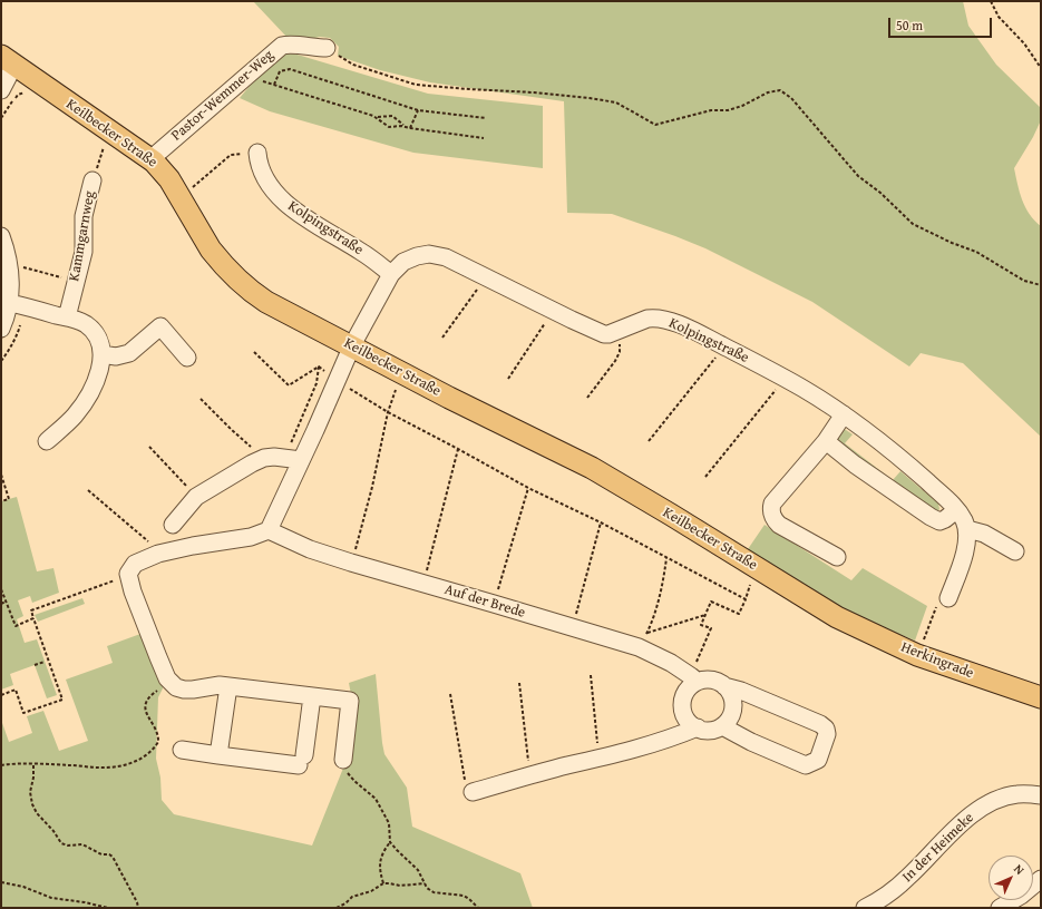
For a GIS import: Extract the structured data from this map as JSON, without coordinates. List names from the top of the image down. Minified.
{"streets":{"main road":["Keilbecker Straße","Herkingrade"],"street":["Pastor-Wemmer-Weg","Kolpingstraße","Kammgarnweg","Auf der Brede","In der Heimeke"]},"crossings":[["Pastor-Wemmer-Weg","Keilbecker Straße"],["Keilbecker Straße","Kolpingstraße"],["Keilbecker Straße","Herkingrade"]],"scale_bar":"50 m","north":"top right"}
